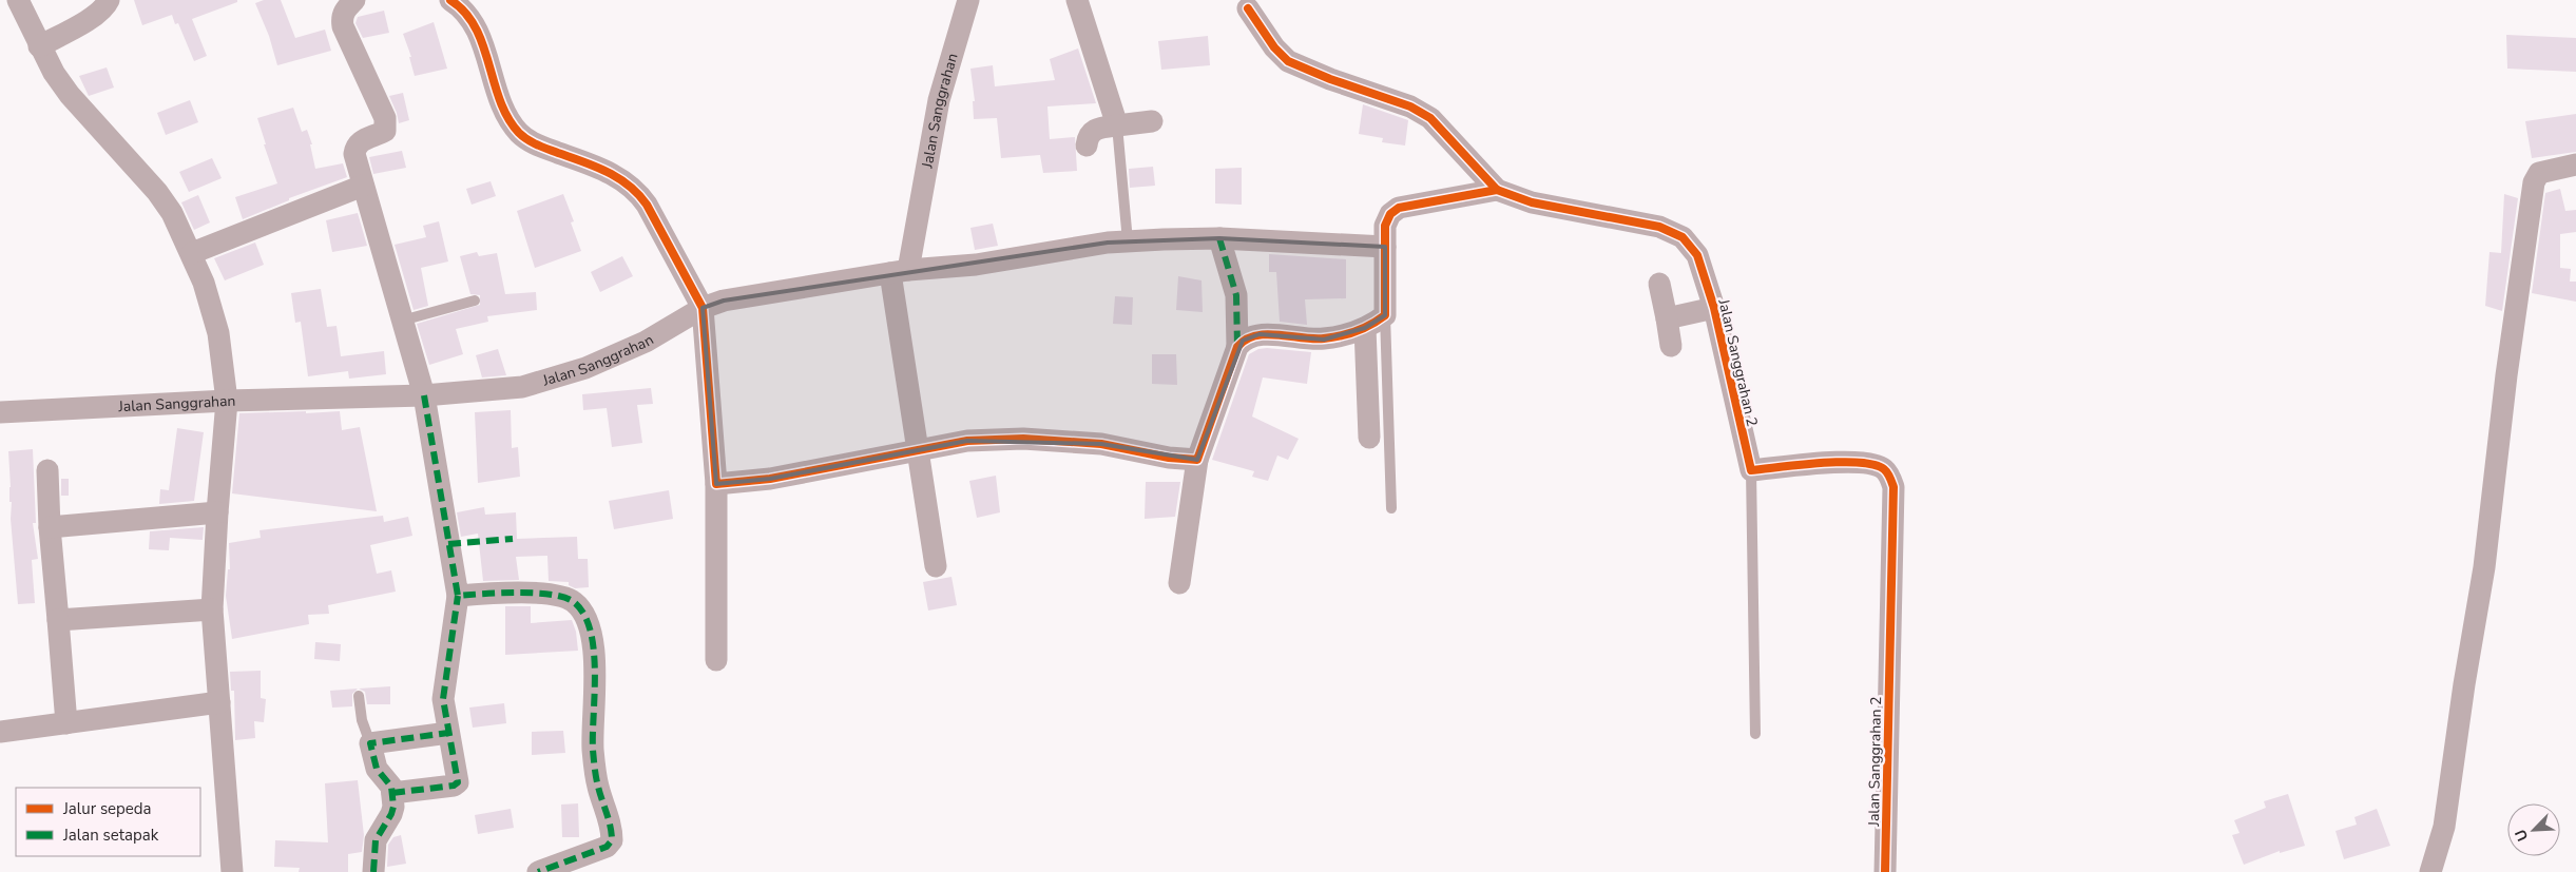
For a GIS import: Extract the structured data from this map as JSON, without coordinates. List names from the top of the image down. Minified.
{"streets":{"street":["Jalan Sanggrahan","Jalan Sanggrahan 2"]},"legend":["Jalur sepeda","Jalan setapak"],"north":"bottom left"}
